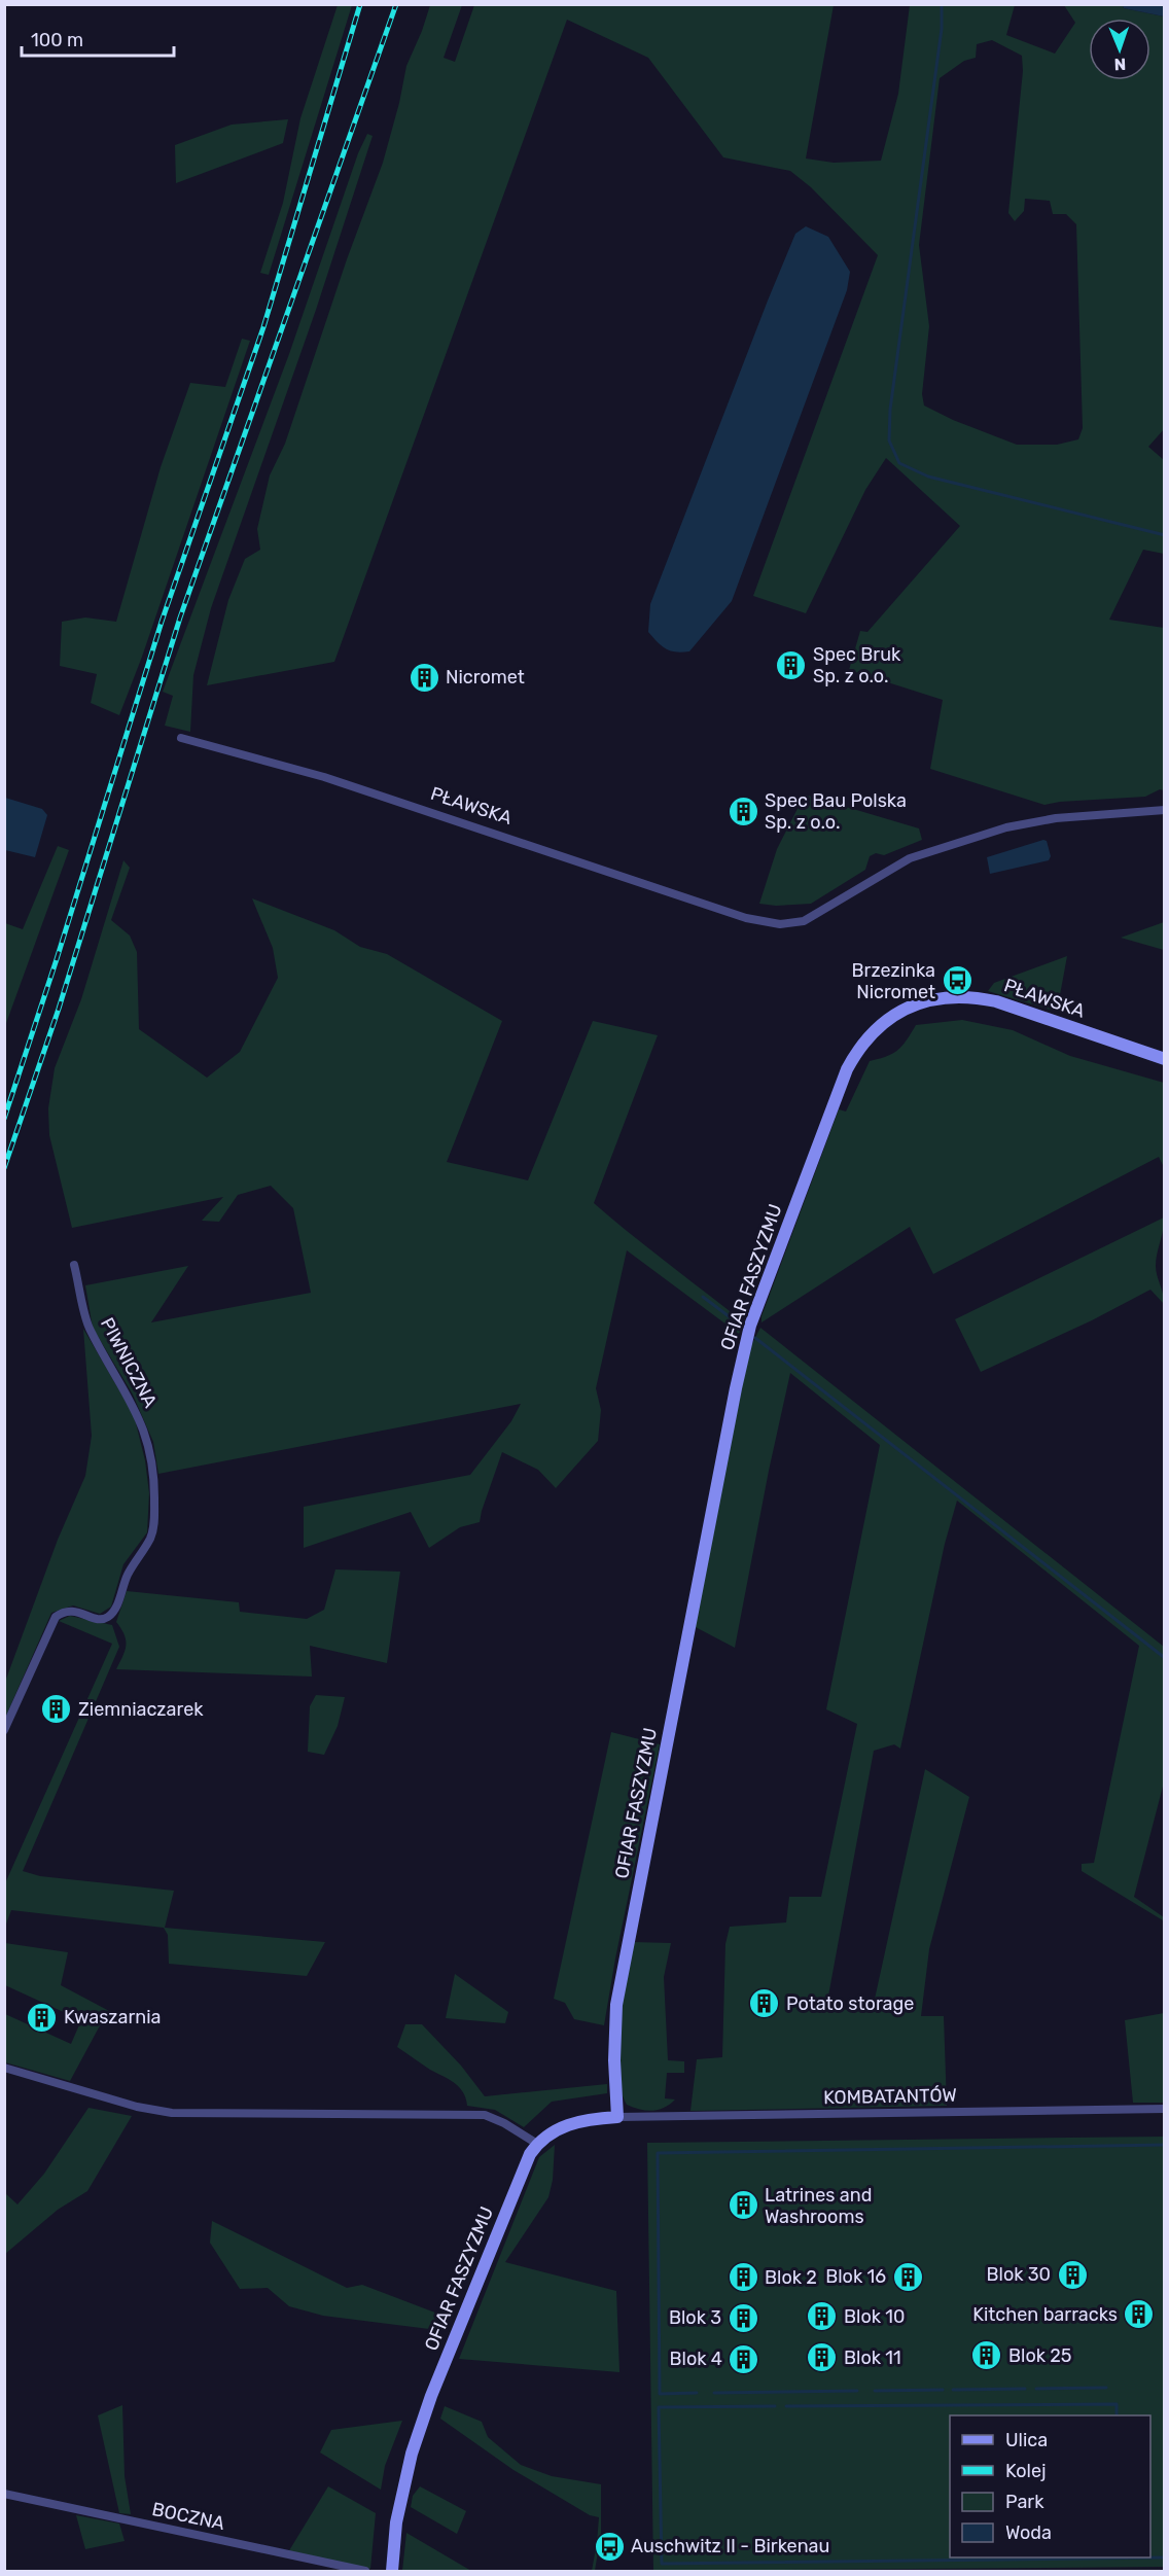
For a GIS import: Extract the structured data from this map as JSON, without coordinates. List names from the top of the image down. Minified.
{"streets":{"street":["PŁAWSKA","OFIAR FASZYZMU","PIWNICZNA","KOMBATANTÓW","BOCZNA"]},"crossings":[["PŁAWSKA","OFIAR FASZYZMU"],["OFIAR FASZYZMU","KOMBATANTÓW"]],"places":{"building":["Spec Bruk Sp. z o.o.","Nicromet","Spec Bau Polska Sp. z o.o.","Ziemniaczarek","Potato storage","Kwaszarnia","Latrines and Washrooms","Blok 30","Blok 16","Blok 2","Kitchen barracks","Blok 10","Blok 3","Blok 25","Blok 11","Blok 4"],"bus stop":["Brzezinka Nicromet","Auschwitz II - Birkenau"]},"legend":["Ulica","Kolej","Park","Woda"],"scale_bar":"100 m","north":"bottom"}
